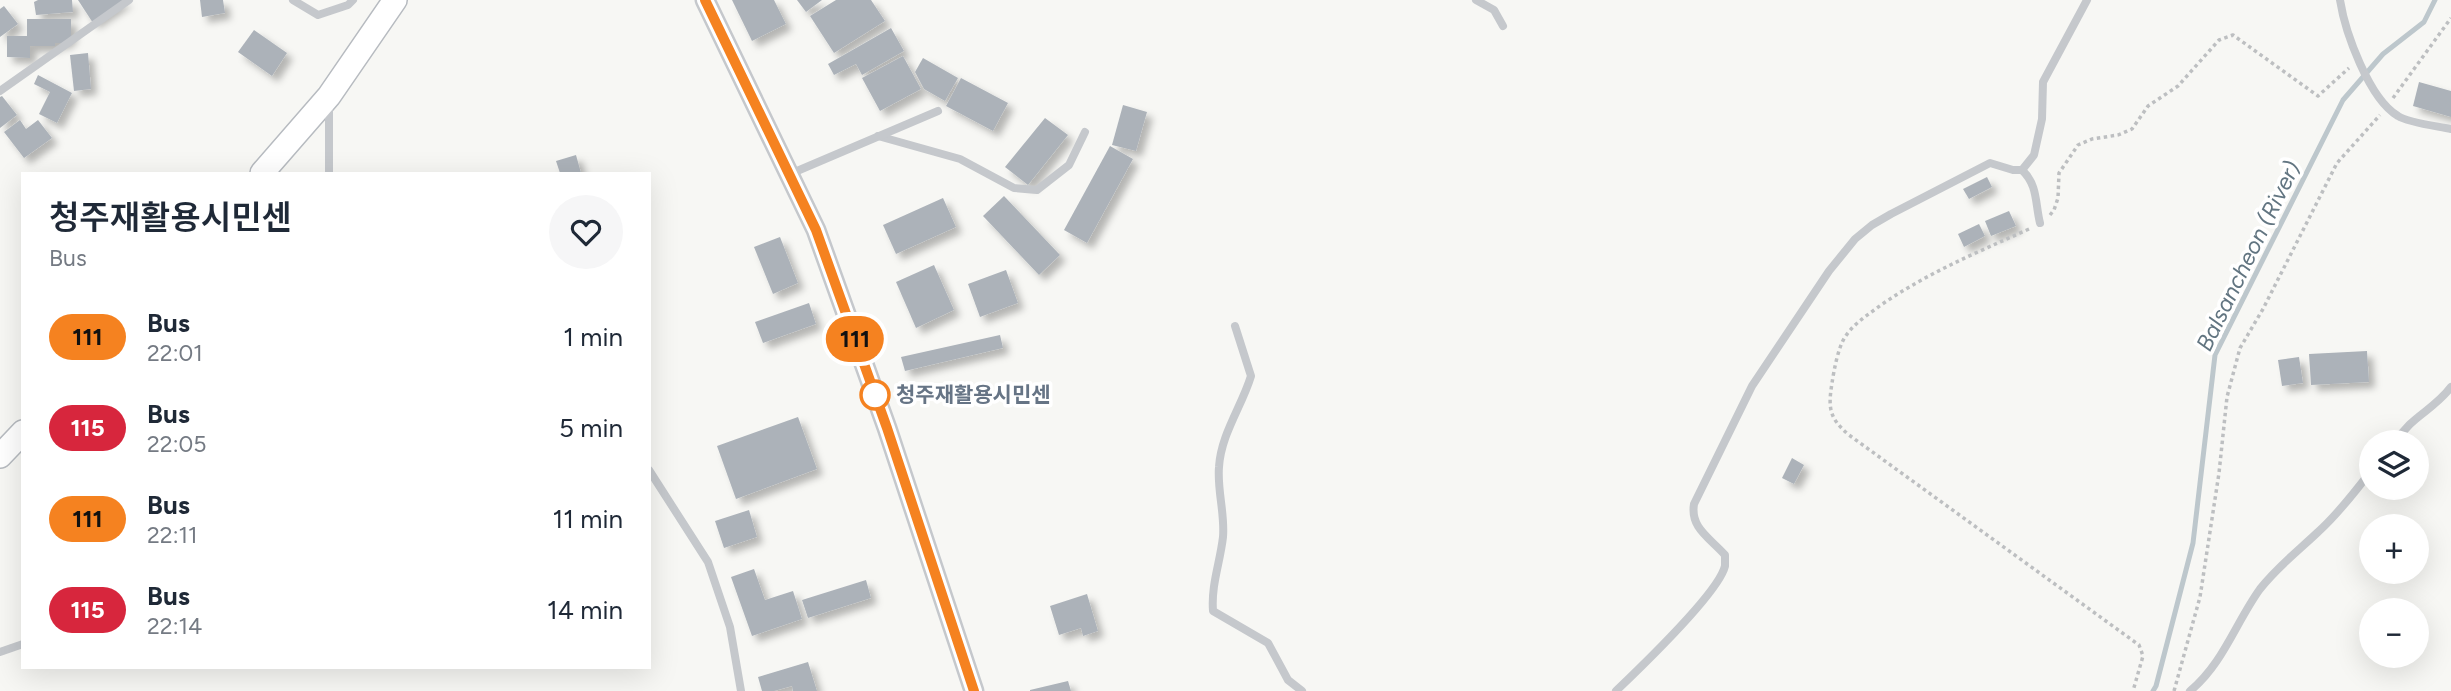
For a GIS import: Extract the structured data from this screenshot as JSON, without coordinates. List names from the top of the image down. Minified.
{"water":["Balsancheon (River)"],"places":["청주재활용시민센"],"lines":["bus line 111"],"page":{"on_map":"111","heading":["청주재활용시민센","Bus"],"list":[{"mark":"111","name":"Bus","note":"22:01","value":"1 min"},{"mark":"115","name":"Bus","note":"22:05","value":"5 min"},{"mark":"111","name":"Bus","note":"22:11","value":"11 min"},{"mark":"115","name":"Bus","note":"22:14","value":"14 min"}],"map_buttons":["+","−"]}}
